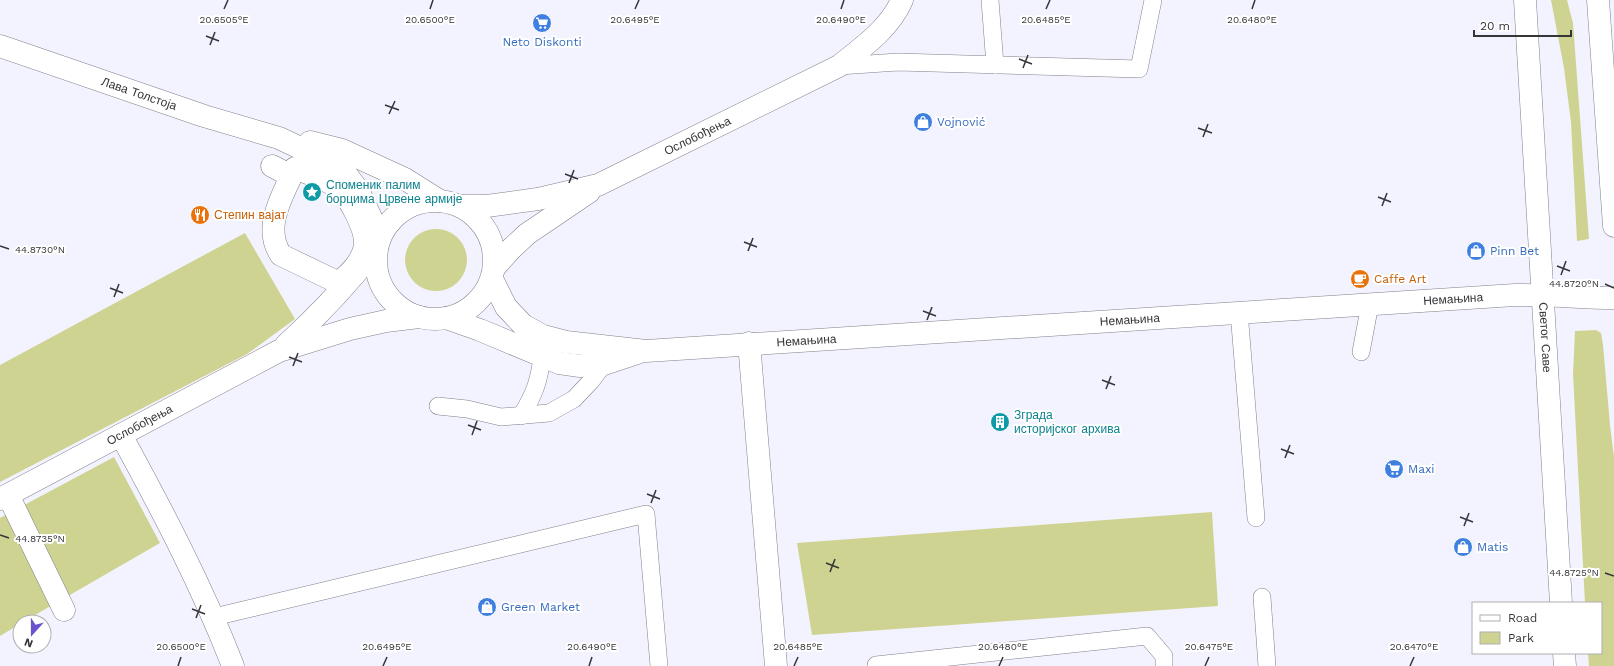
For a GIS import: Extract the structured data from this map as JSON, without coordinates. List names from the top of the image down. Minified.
{"streets":{"street":["Лава Толстоја","Ослобођења","Немањина","Светог Саве"]},"crossings":[["Лава Толстоја","Ослобођења"],["Немањина","Светог Саве"]],"places":{"supermarket":["Neto Diskonti","Maxi"],"shop":["Vojnović","Pinn Bet","Matis","Green Market"],"place":["Споменик палим борцима Црвене армије"],"restaurant":["Степин вајат"],"cafe":["Caffe Art"],"building":["Зграда историјског архива"]},"legend":["Road","Park"],"scale_bar":"20 m","north":"bottom","coordinates":["20.6500°E","20.6495°E","20.6490°E","20.6485°E","20.6480°E","20.6505°E","44.8730°N","44.8720°N","44.8735°N","44.8725°N","20.6475°E","20.6470°E"]}
